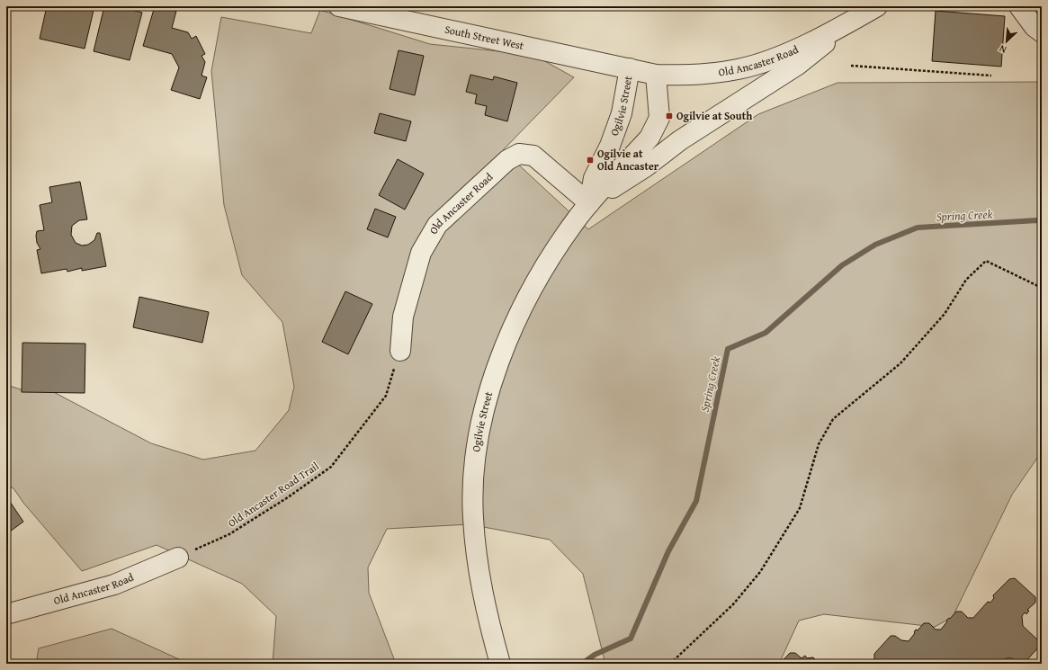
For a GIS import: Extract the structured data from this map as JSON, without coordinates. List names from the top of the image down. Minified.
{"streets":{"street":["South Street West","Old Ancaster Road","Ogilvie Street"],"path":["Old Ancaster Road Trail"]},"crossings":[["South Street West","Old Ancaster Road"],["South Street West","Ogilvie Street"],["Old Ancaster Road","Ogilvie Street"],["Old Ancaster Road","Old Ancaster Road Trail"]],"water":["Spring Creek"],"places":{"transit":["Ogilvie at South","Ogilvie at Old Ancaster"]},"north":"bottom left"}
